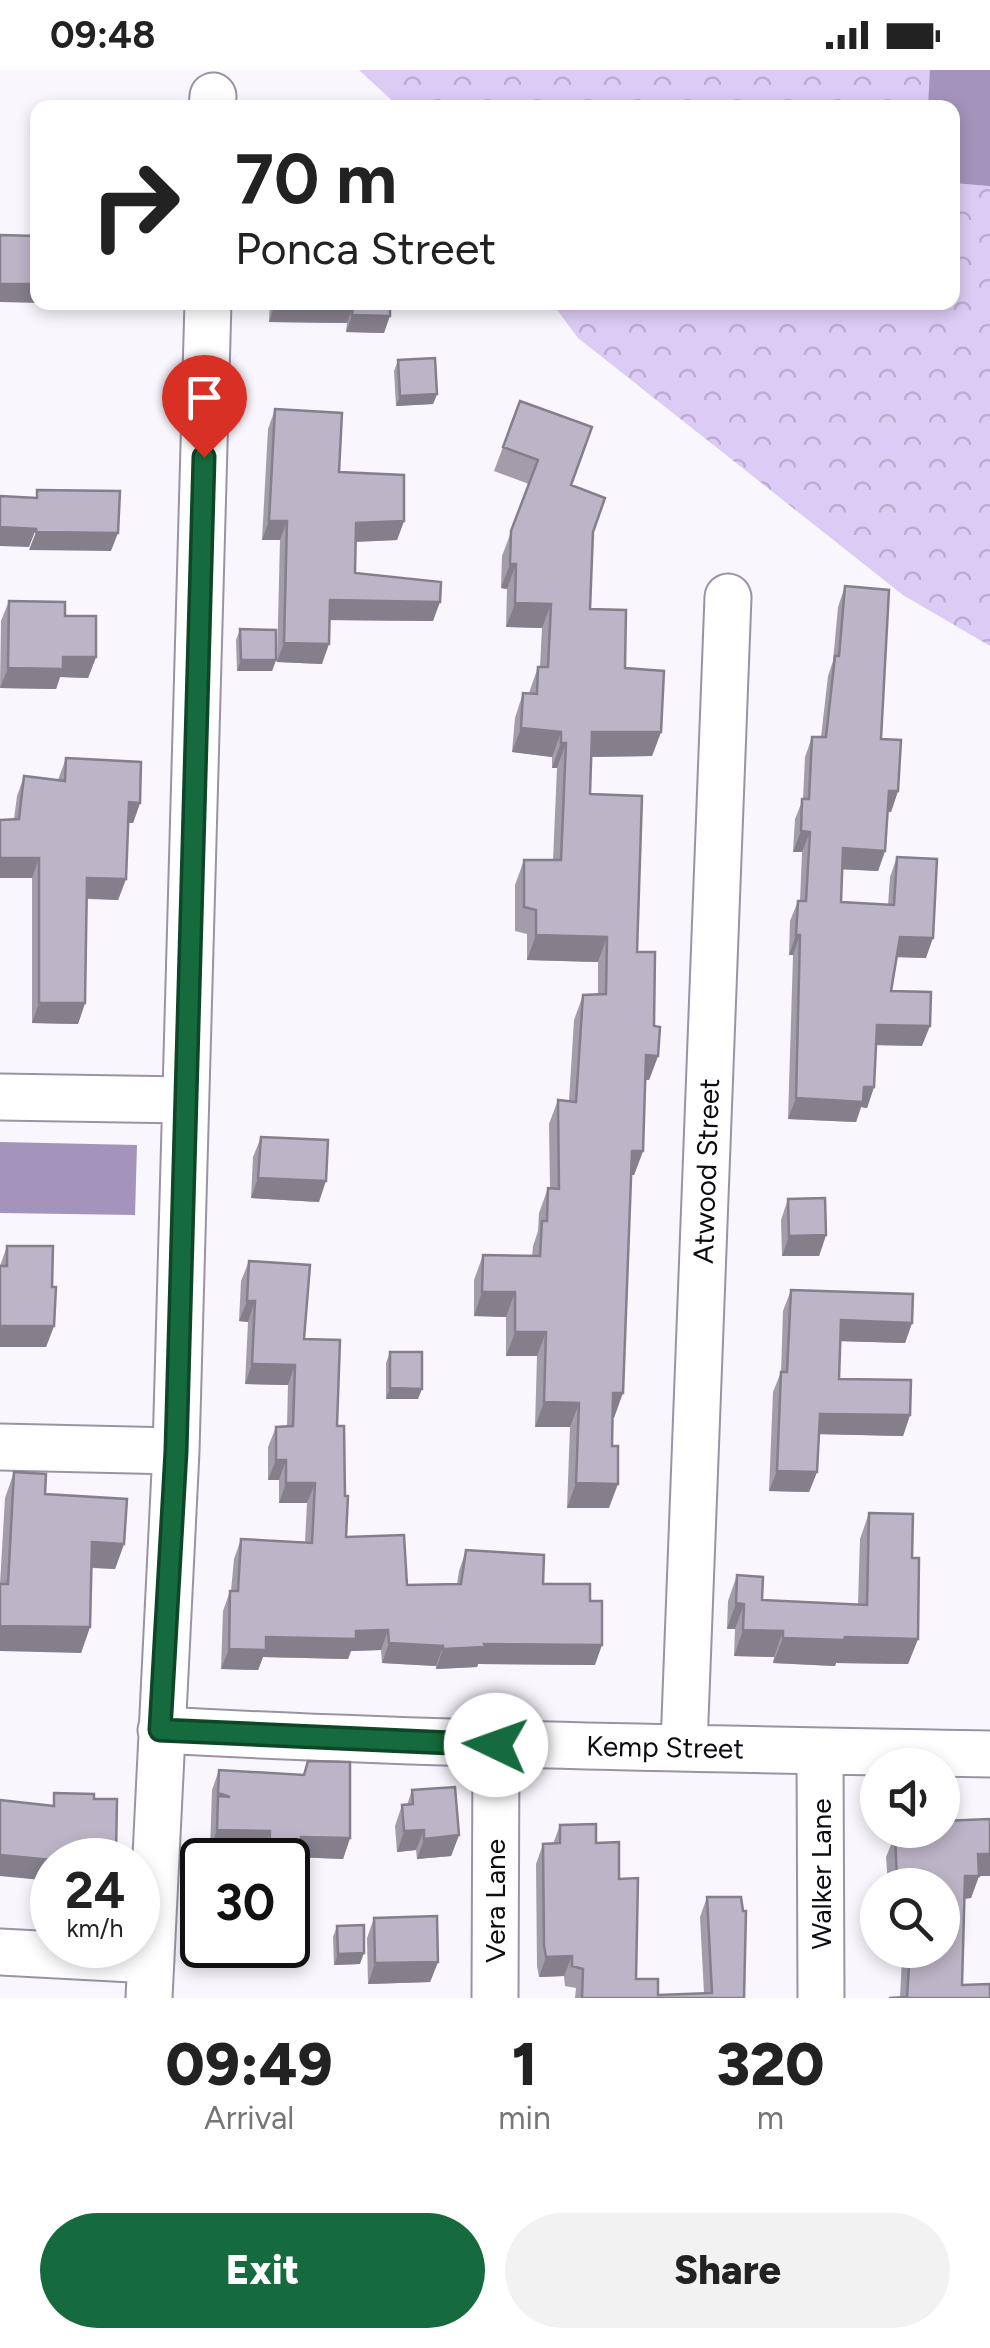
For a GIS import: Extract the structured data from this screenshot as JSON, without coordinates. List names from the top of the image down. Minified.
{"streets":{"street":["Atwood Street","Kemp Street","Walker Lane","Vera Lane"]},"crossings":[["Atwood Street","Kemp Street"],["Kemp Street","Walker Lane"],["Kemp Street","Vera Lane"]],"page":{"status":"09:48","turn":["70 m","Ponca Street"],"speed":"24 km/h","limit":"30","eta":["09:49","Arrival","1","min","320","m"],"buttons":["Exit","Share"]}}
